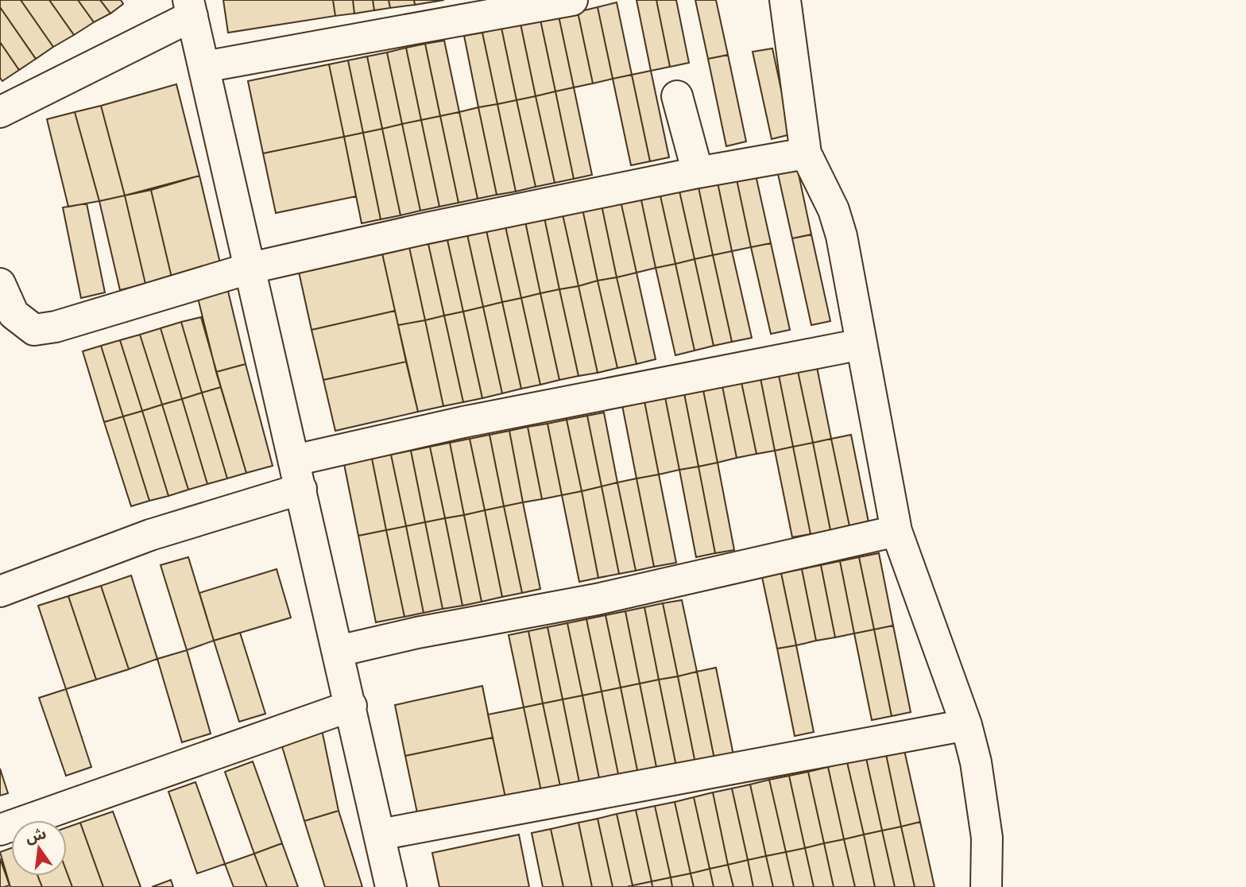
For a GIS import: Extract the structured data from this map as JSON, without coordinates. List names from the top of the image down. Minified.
{"north":"top"}
